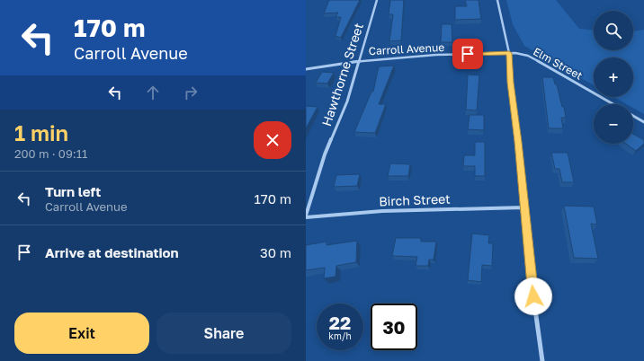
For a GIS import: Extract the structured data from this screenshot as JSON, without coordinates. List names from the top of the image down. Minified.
{"streets":{"street":["Carroll Avenue","Elm Street","Hawthorne Street","Birch Street"]},"crossings":[["Carroll Avenue","Elm Street"],["Carroll Avenue","Hawthorne Street"],["Hawthorne Street","Birch Street"]],"page":{"turn":["170 m","Carroll Avenue"],"map_buttons":["+","−"],"heading":["1 min","200 m · 09:11"],"list":[{"name":"Turn left","note":"Carroll Avenue","value":"170 m"},{"name":"Arrive at destination","value":"30 m"}],"speed":"22 km/h","limit":"30","buttons":["Exit","Share"]}}
